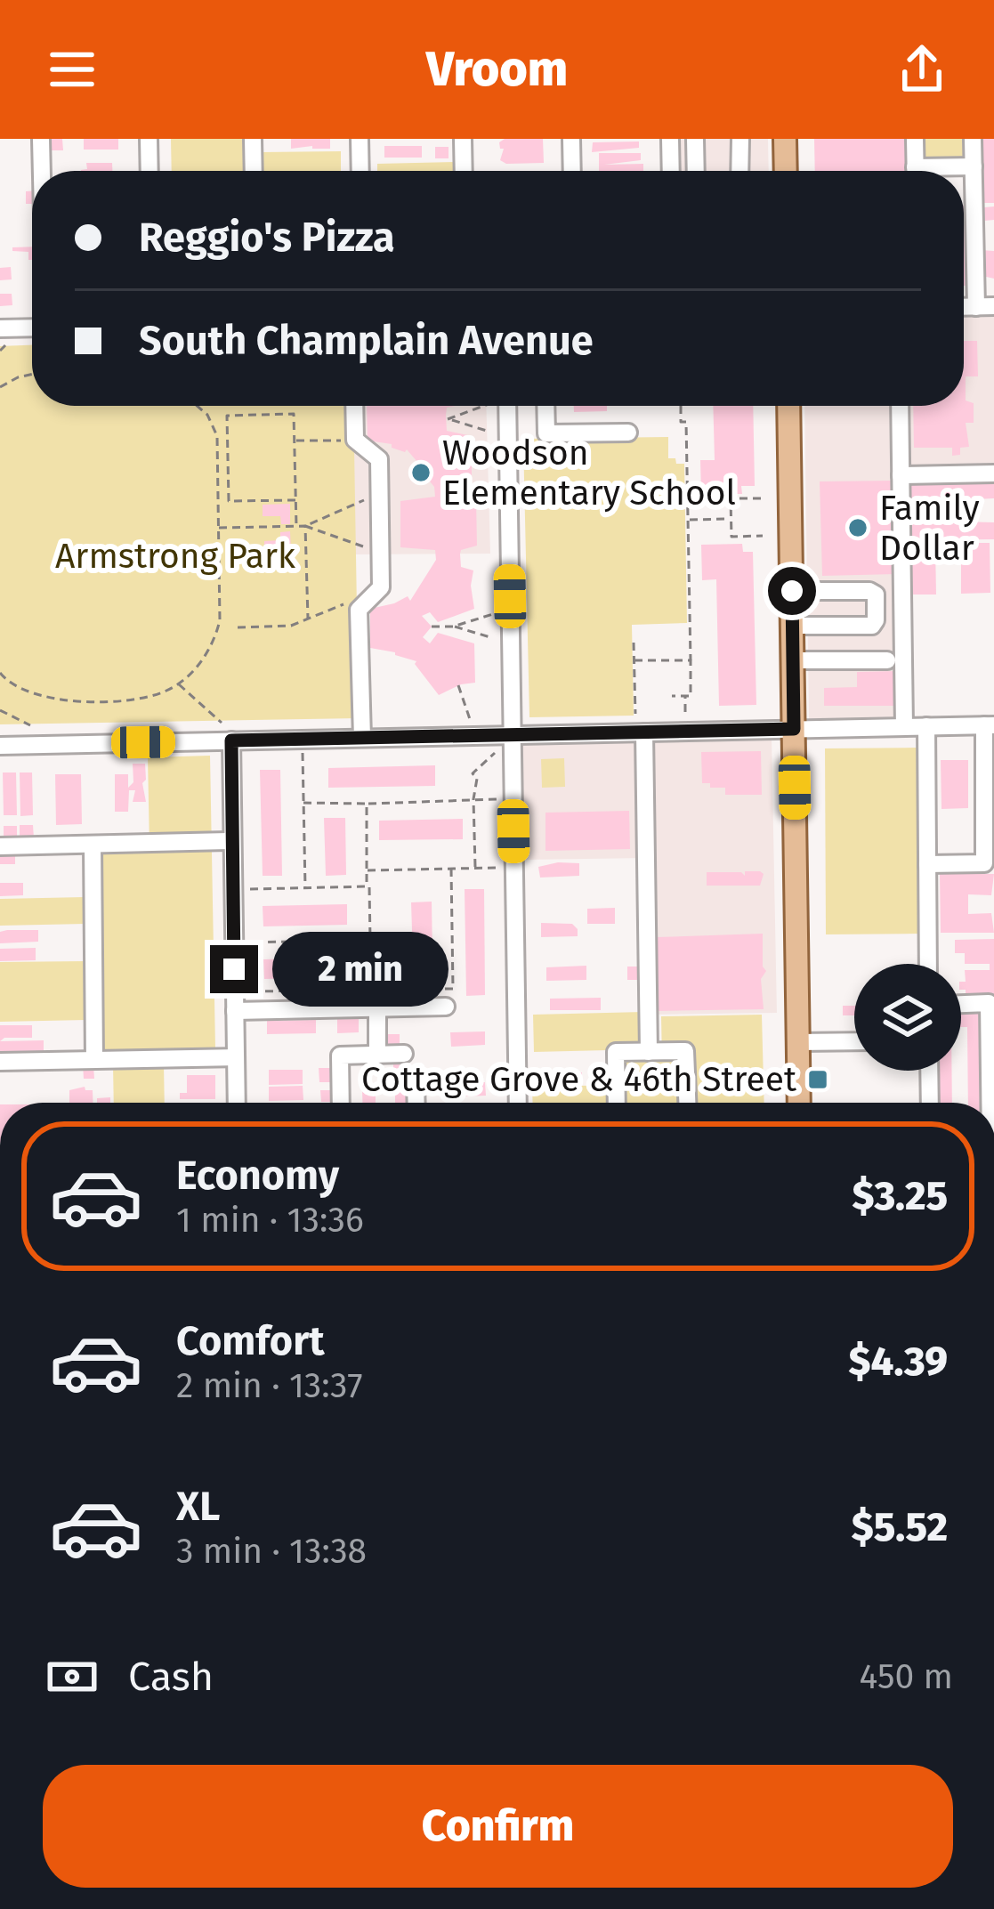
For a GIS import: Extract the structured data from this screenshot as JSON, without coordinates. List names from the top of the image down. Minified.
{"parks":["Armstrong Park"],"places":{"other":["Woodson Elementary School","Family Dollar"],"transit":["Cottage Grove & 46th Street"]},"page":{"header":"Vroom","banner":["Reggio's Pizza","South Champlain Avenue"],"bubble":"2 min","list":[{"name":"Economy","note":"1 min · 13:36","value":"$3.25"},{"name":"Comfort","note":"2 min · 13:37","value":"$4.39"},{"name":"XL","note":"3 min · 13:38","value":"$5.52"}],"pay":["Cash","450 m"],"buttons":"Confirm"}}
